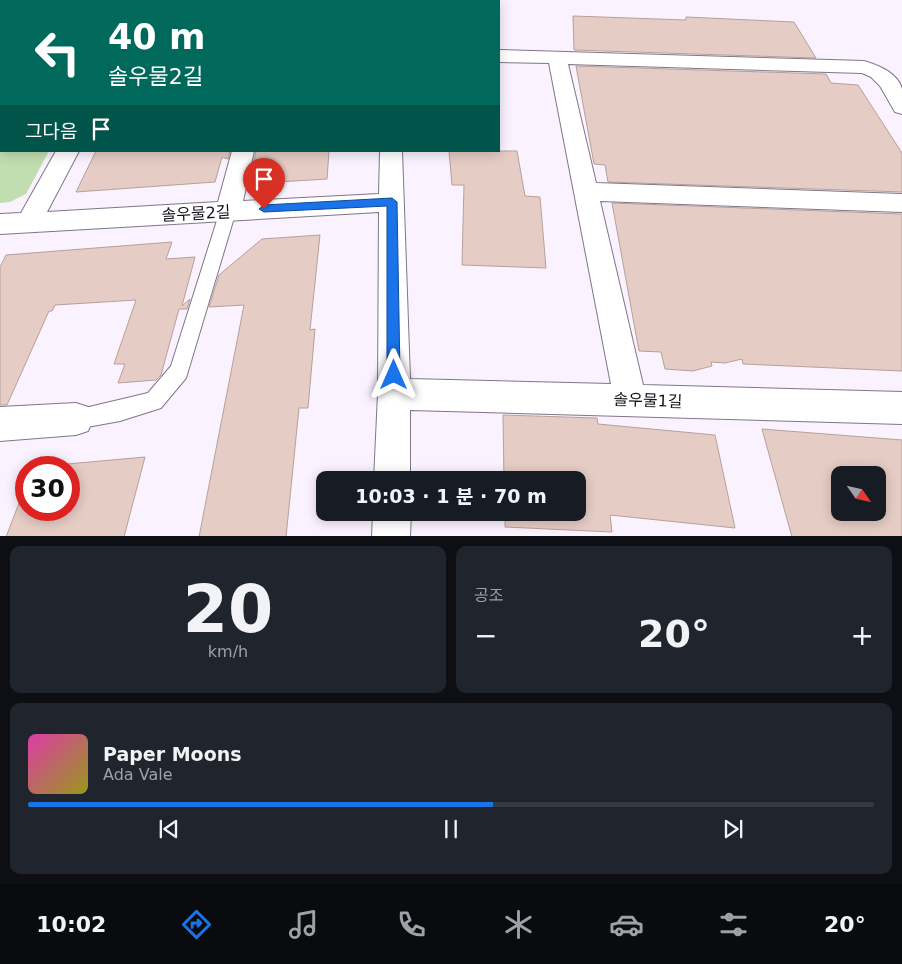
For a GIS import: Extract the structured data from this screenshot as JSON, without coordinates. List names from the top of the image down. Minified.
{"streets":{"street":["솔우물2길","솔우물1길"]},"north":"bottom right","page":{"turn":["40 m","솔우물2길"],"then":"그다음","limit":"30","trip":"10:03 · 1 분 · 70 m","tile":[["20","km/h"],"공조"],"heat":["−","20°","+"],"song":["Paper Moons","Ada Vale"],"tabs":["10:02","20°"]}}
